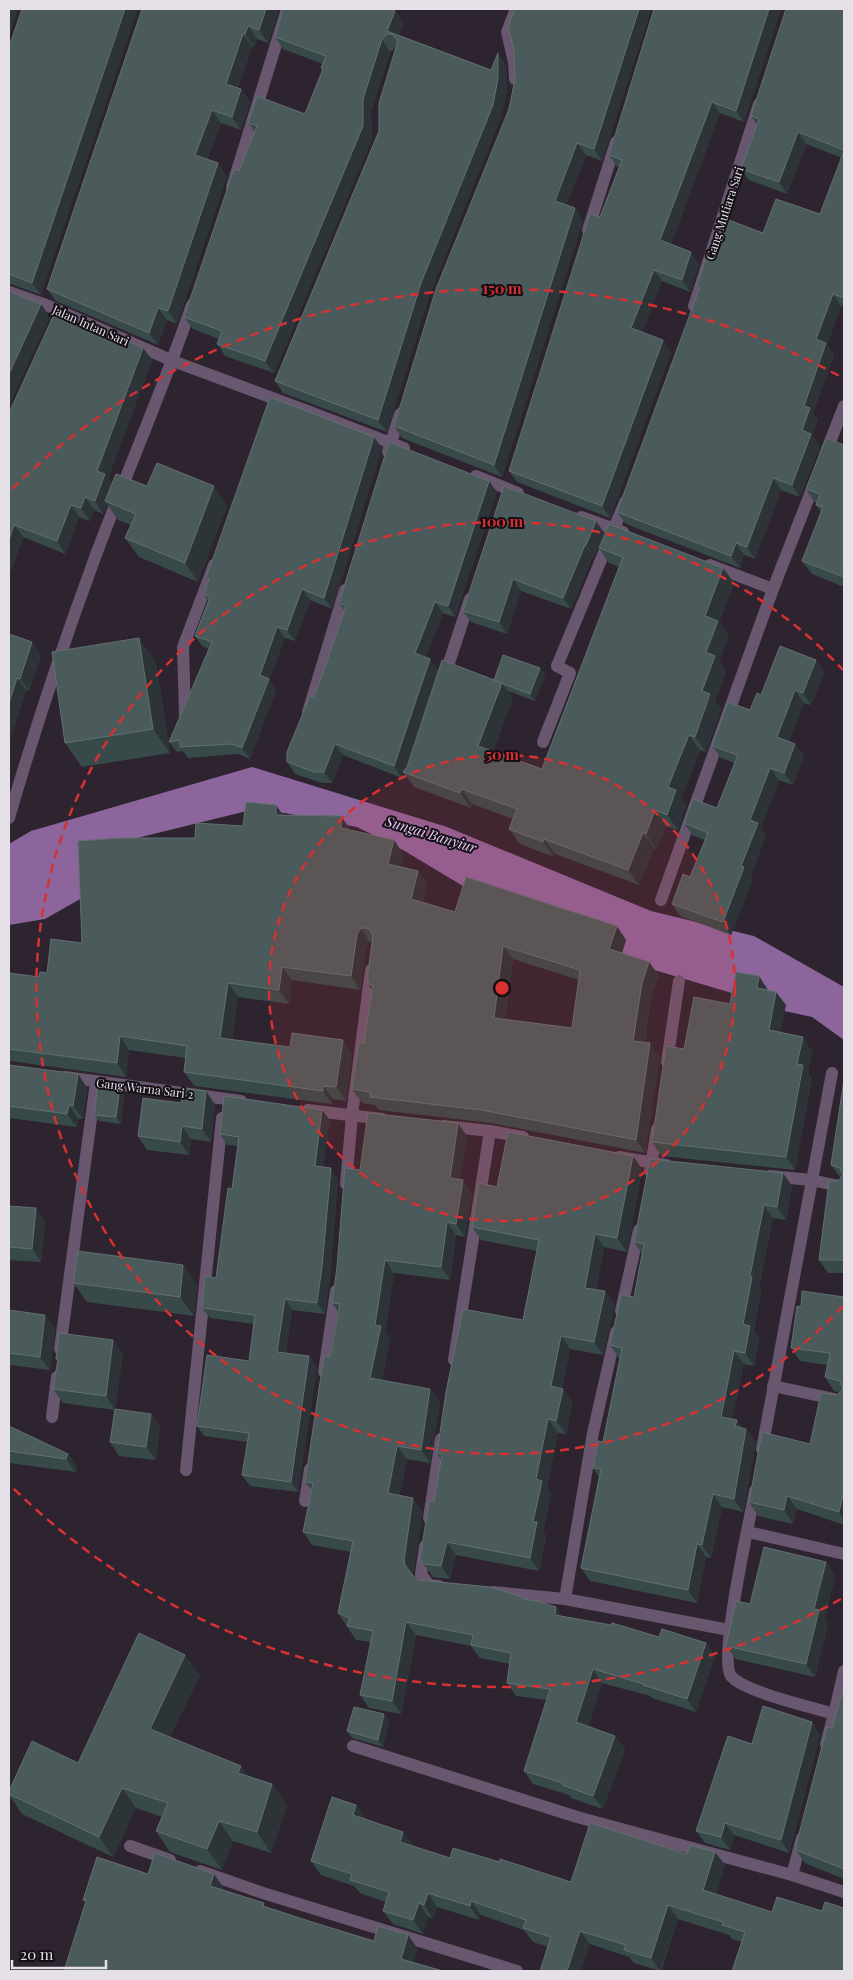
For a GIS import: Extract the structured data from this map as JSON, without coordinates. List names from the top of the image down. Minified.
{"streets":{"street":["Gang Mutiara Sari","Jalan Intan Sari","Gang Warna Sari 2"]},"water":["Sungai Banyiur"],"scale_bar":"20 m","rings":["150 m","100 m","50 m"]}
